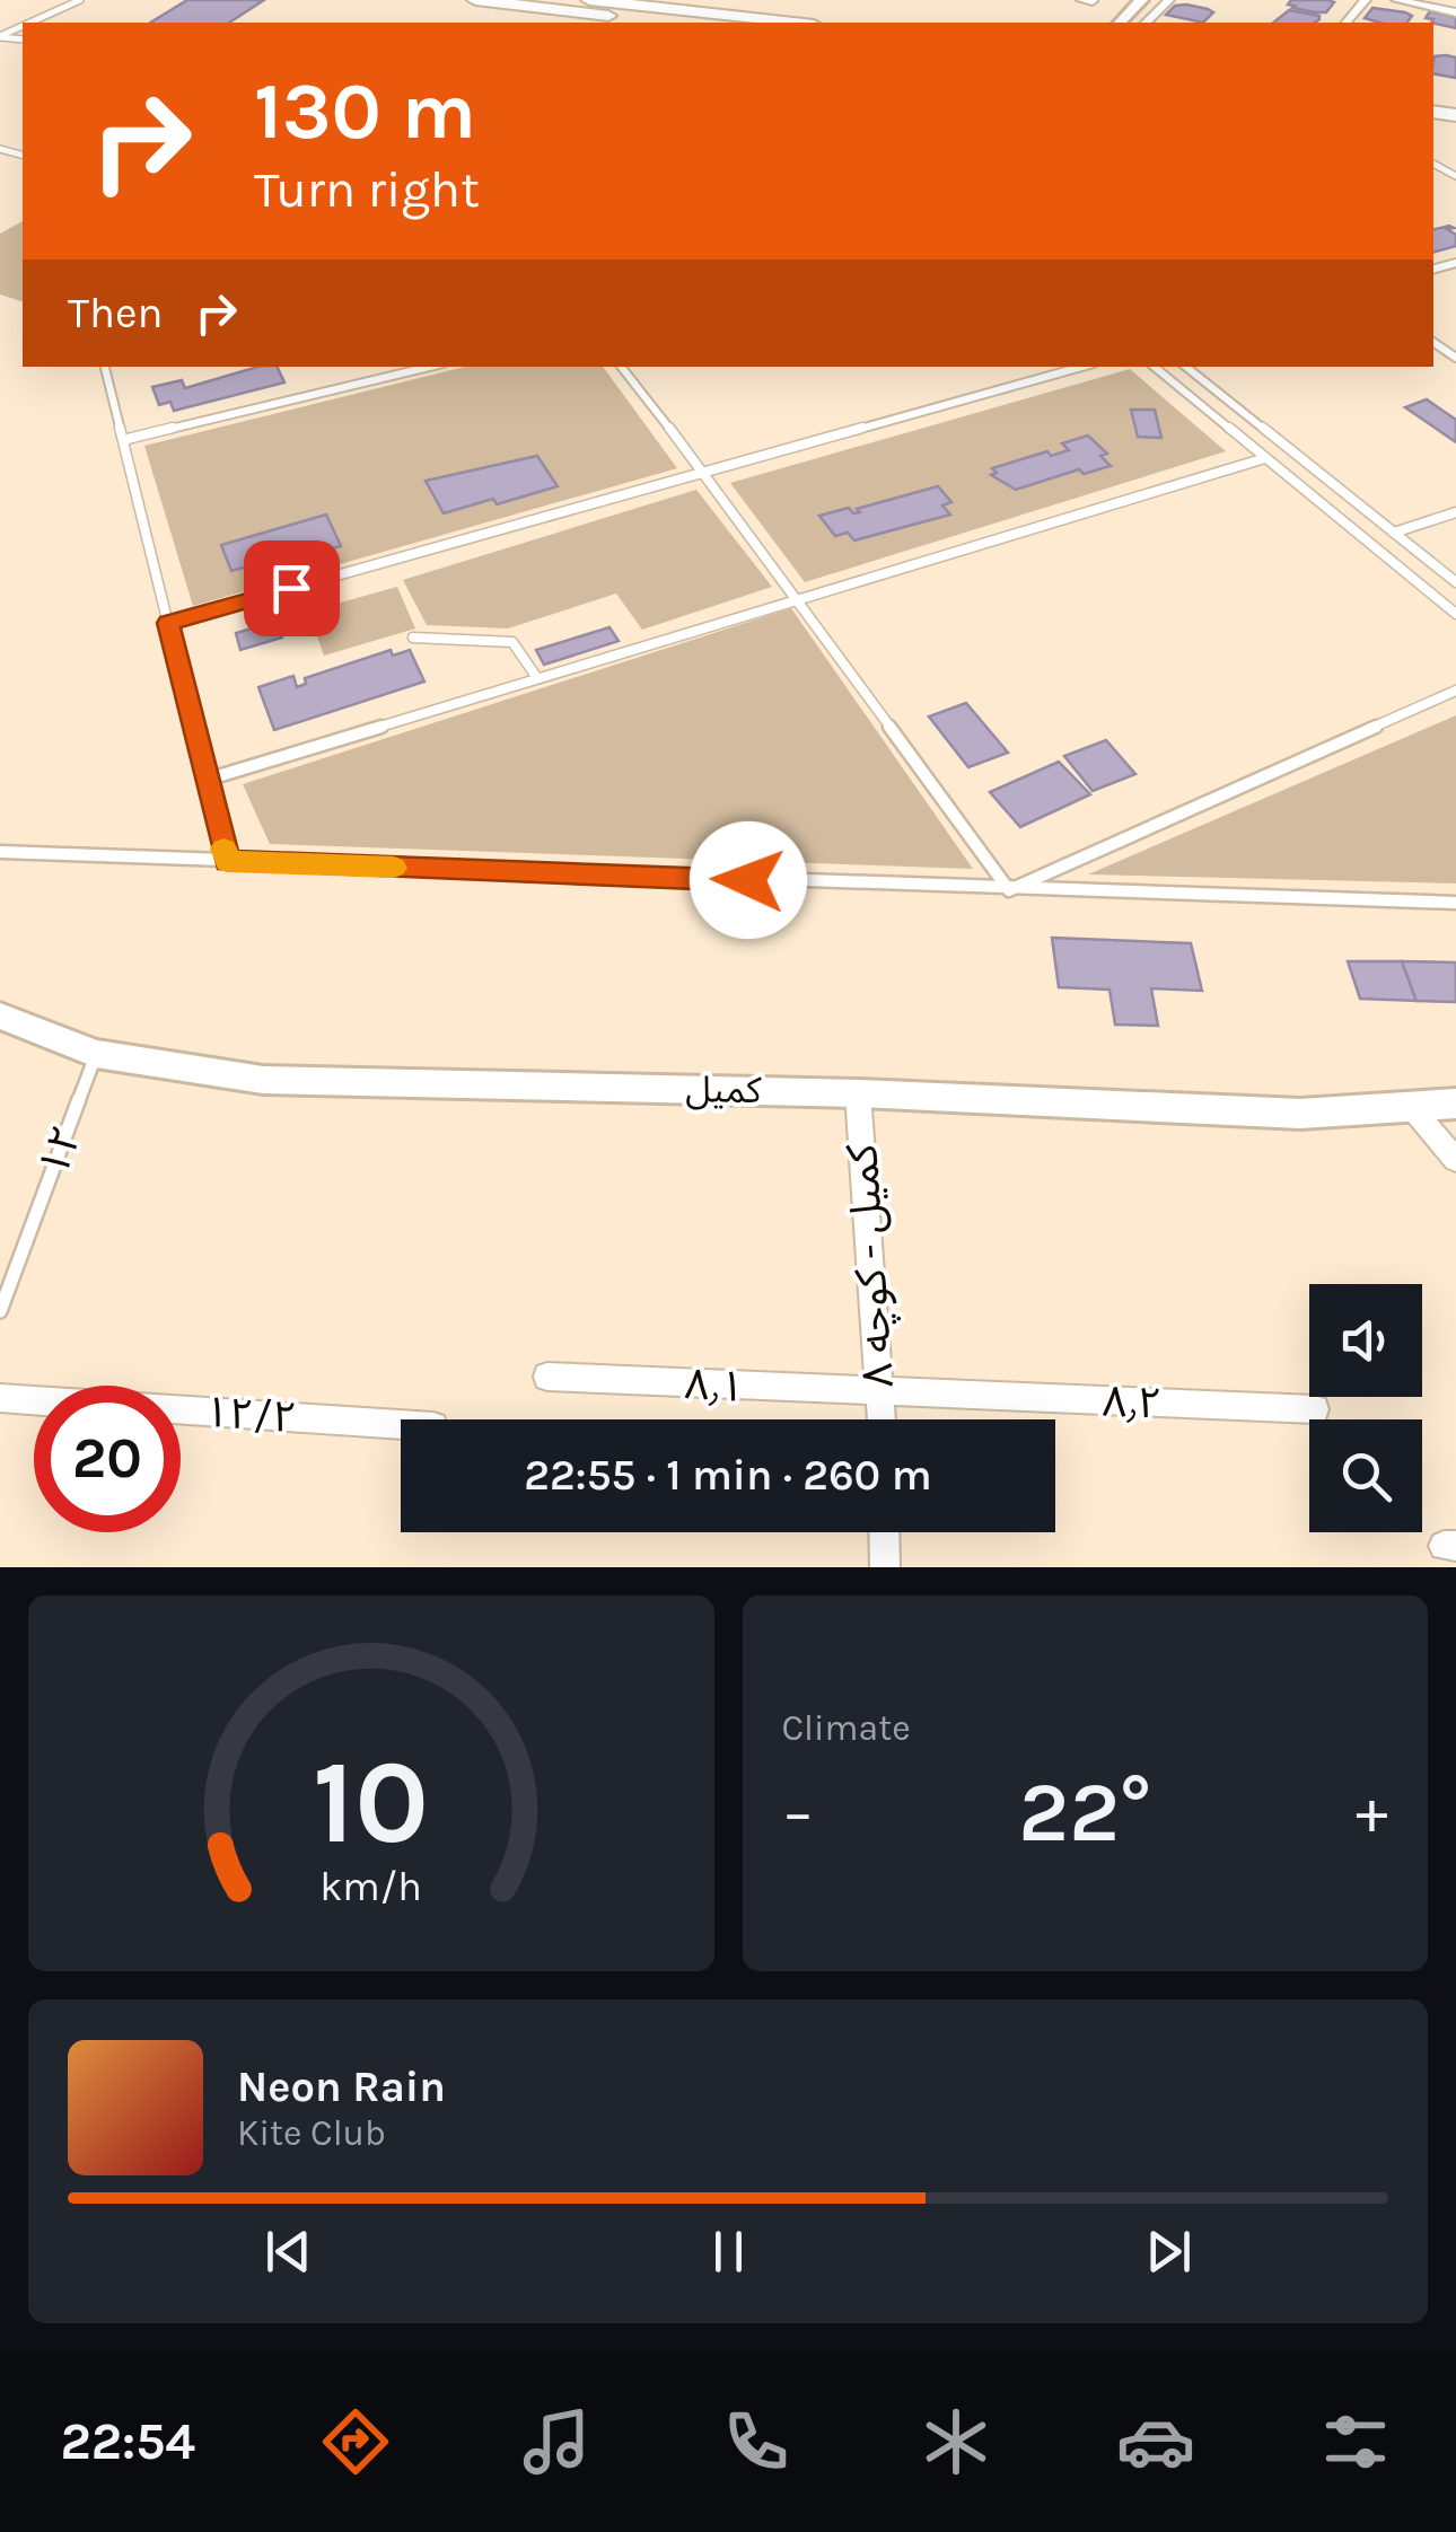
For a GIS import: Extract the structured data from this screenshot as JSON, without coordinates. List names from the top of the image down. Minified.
{"streets":{"street":["کمیل","کمیل - کوچه ۸","۸٫۱","۸٫۲","۱۲/۲"],"lane":["۱۲"]},"crossings":[["کمیل","۱۲"],["کمیل","کمیل - کوچه ۸"],["کمیل - کوچه ۸","۸٫۱"],["کمیل - کوچه ۸","۸٫۲"],["۸٫۱","۸٫۲"]],"page":{"turn":["130 m","Turn right"],"then":"Then","limit":"20","trip":"22:55 · 1 min · 260 m","tile":"Climate","heat":["−","22°","+"],"song":["Neon Rain","Kite Club"],"tabs":"22:54","gauge":["10","km/h"]}}
